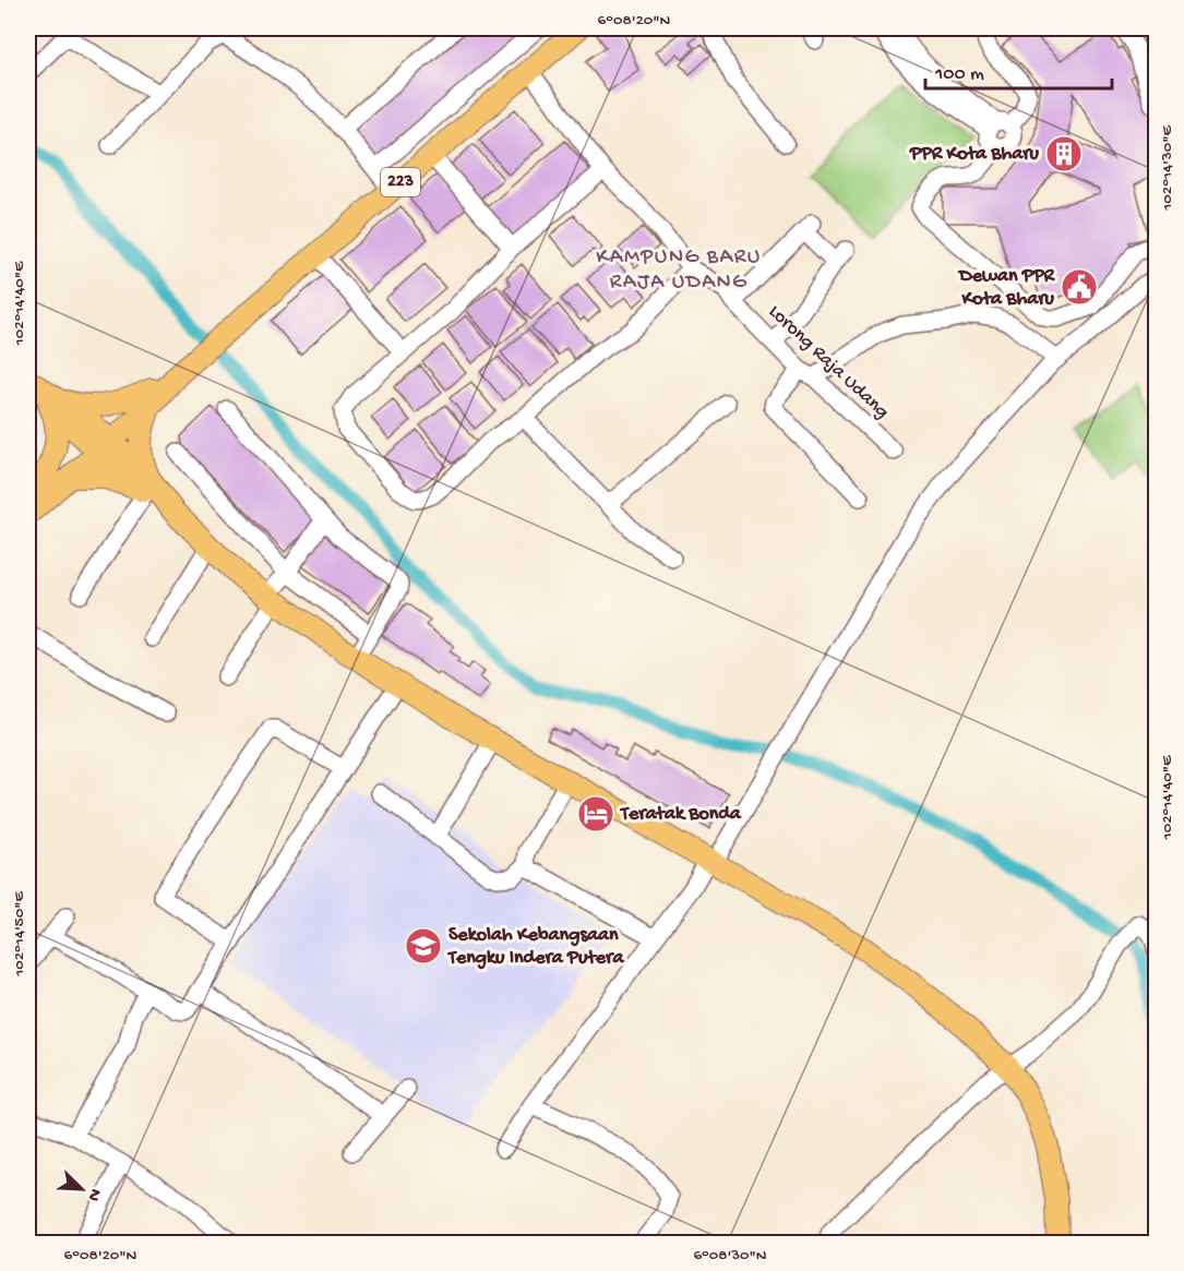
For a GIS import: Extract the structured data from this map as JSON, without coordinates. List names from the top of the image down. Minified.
{"streets":{"main road":["223"],"street":["Lorong Raja Udang"]},"crossings":[["223","Lorong Raja Udang"]],"districts":["KAMPUNG BARU RAJA UDANG"],"places":{"building":["PPR Kota Bharu"],"public building":["Dewan PPR Kota Bharu"],"hotel":["Teratak Bonda"],"school or university":["Sekolah Kebangsaan Tengku Indera Putera"]},"scale_bar":"100 m","north":"bottom right","coordinates":["6°08'20\"N","102°14'30\"E","102°14'40\"E","102°14'50\"E","6°08'30\"N"]}
